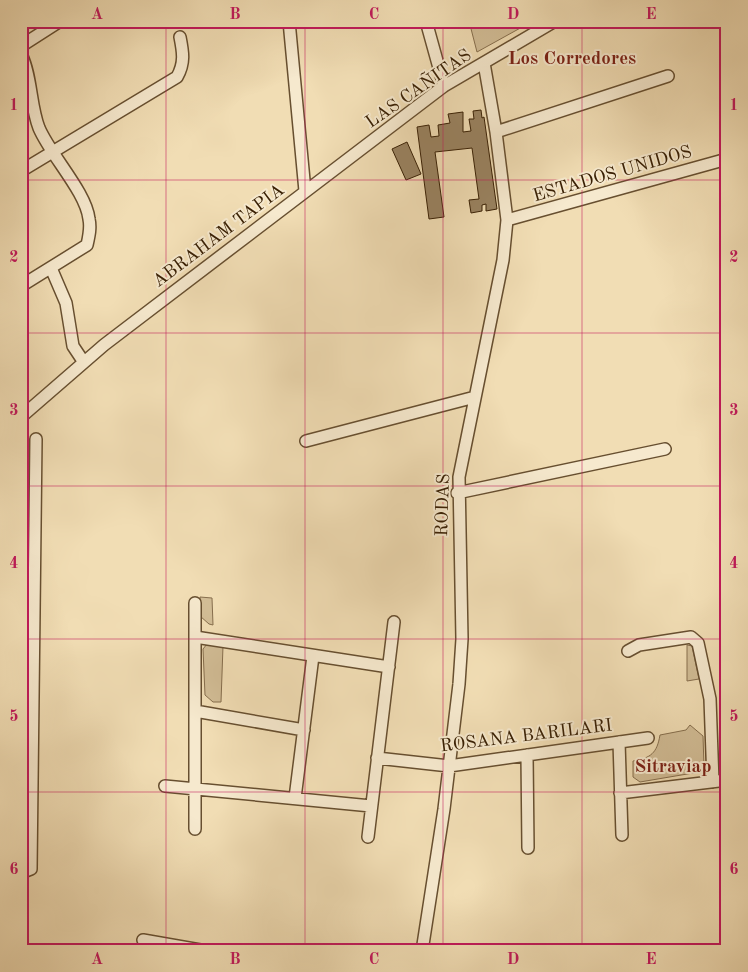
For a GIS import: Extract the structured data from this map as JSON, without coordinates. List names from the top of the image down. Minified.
{"streets":{"street":["LAS CAÑITAS","ESTADOS UNIDOS","ABRAHAM TAPIA","RODAS","ROSANA BARILARI"]},"crossings":[["LAS CAÑITAS","ABRAHAM TAPIA"],["LAS CAÑITAS","RODAS"],["ESTADOS UNIDOS","RODAS"],["RODAS","ROSANA BARILARI"]],"districts":["Los Corredores","Sitraviap"],"grid":{"columns":["A","B","C","D","E"],"rows":["1","2","3","4","5","6"]}}
